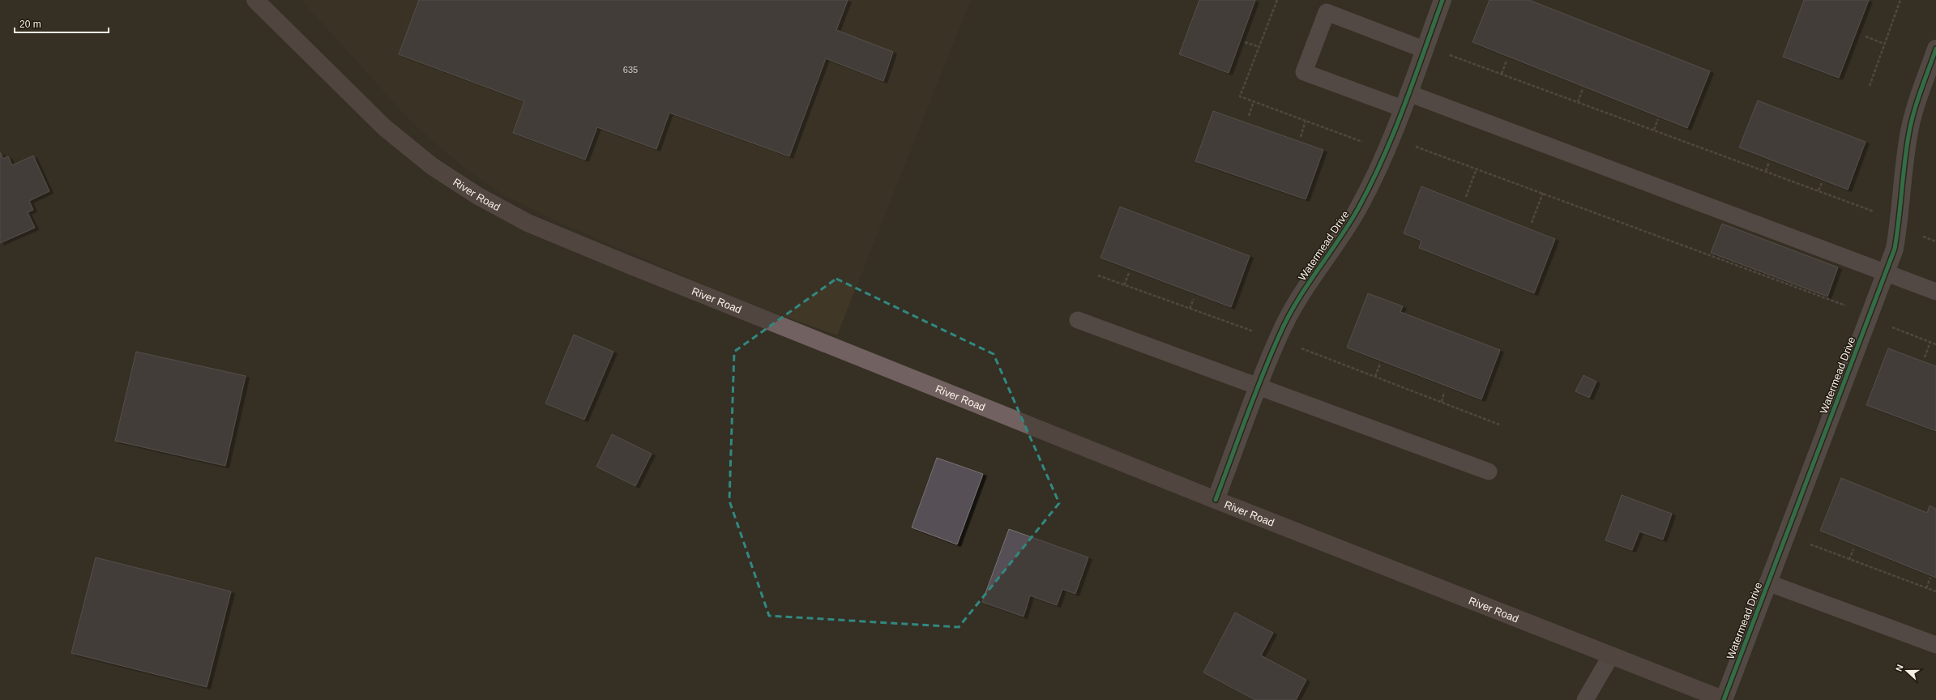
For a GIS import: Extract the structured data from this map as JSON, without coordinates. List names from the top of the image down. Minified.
{"streets":{"main road":["River Road"],"street":["Watermead Drive"]},"crossings":[["River Road","Watermead Drive"]],"house_numbers":["635"],"scale_bar":"20 m","north":"left"}
